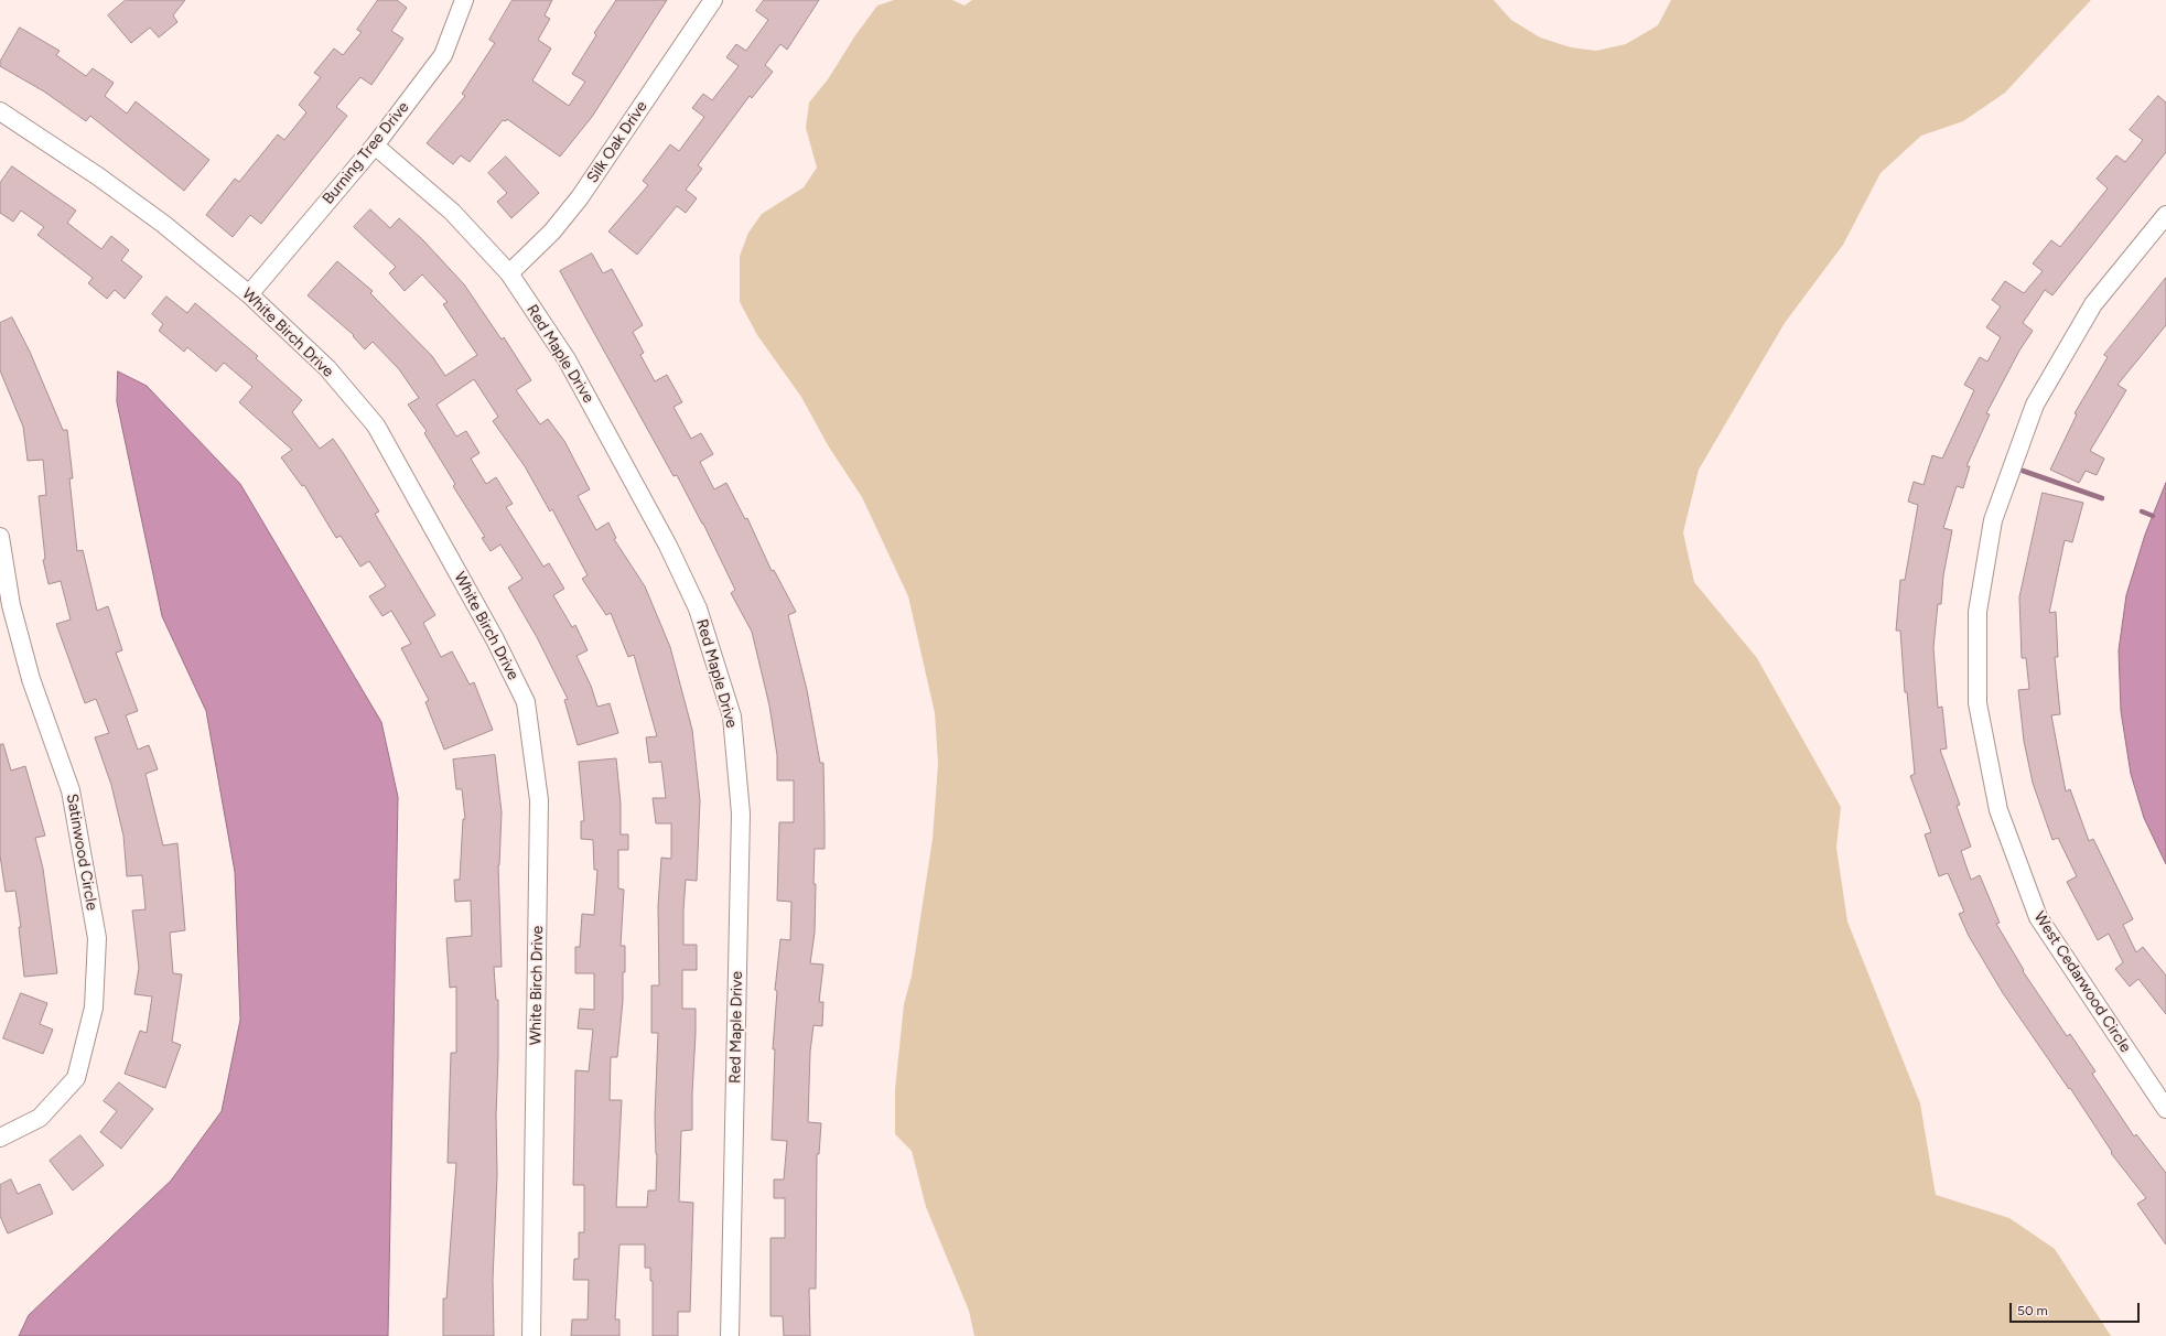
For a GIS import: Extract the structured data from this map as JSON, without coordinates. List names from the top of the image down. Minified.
{"streets":{"street":["Silk Oak Drive","Burning Tree Drive","White Birch Drive","Red Maple Drive","Satinwood Circle","West Cedarwood Circle"]},"crossings":[["Silk Oak Drive","Red Maple Drive"],["Burning Tree Drive","White Birch Drive"],["Burning Tree Drive","Red Maple Drive"]],"scale_bar":"50 m"}
